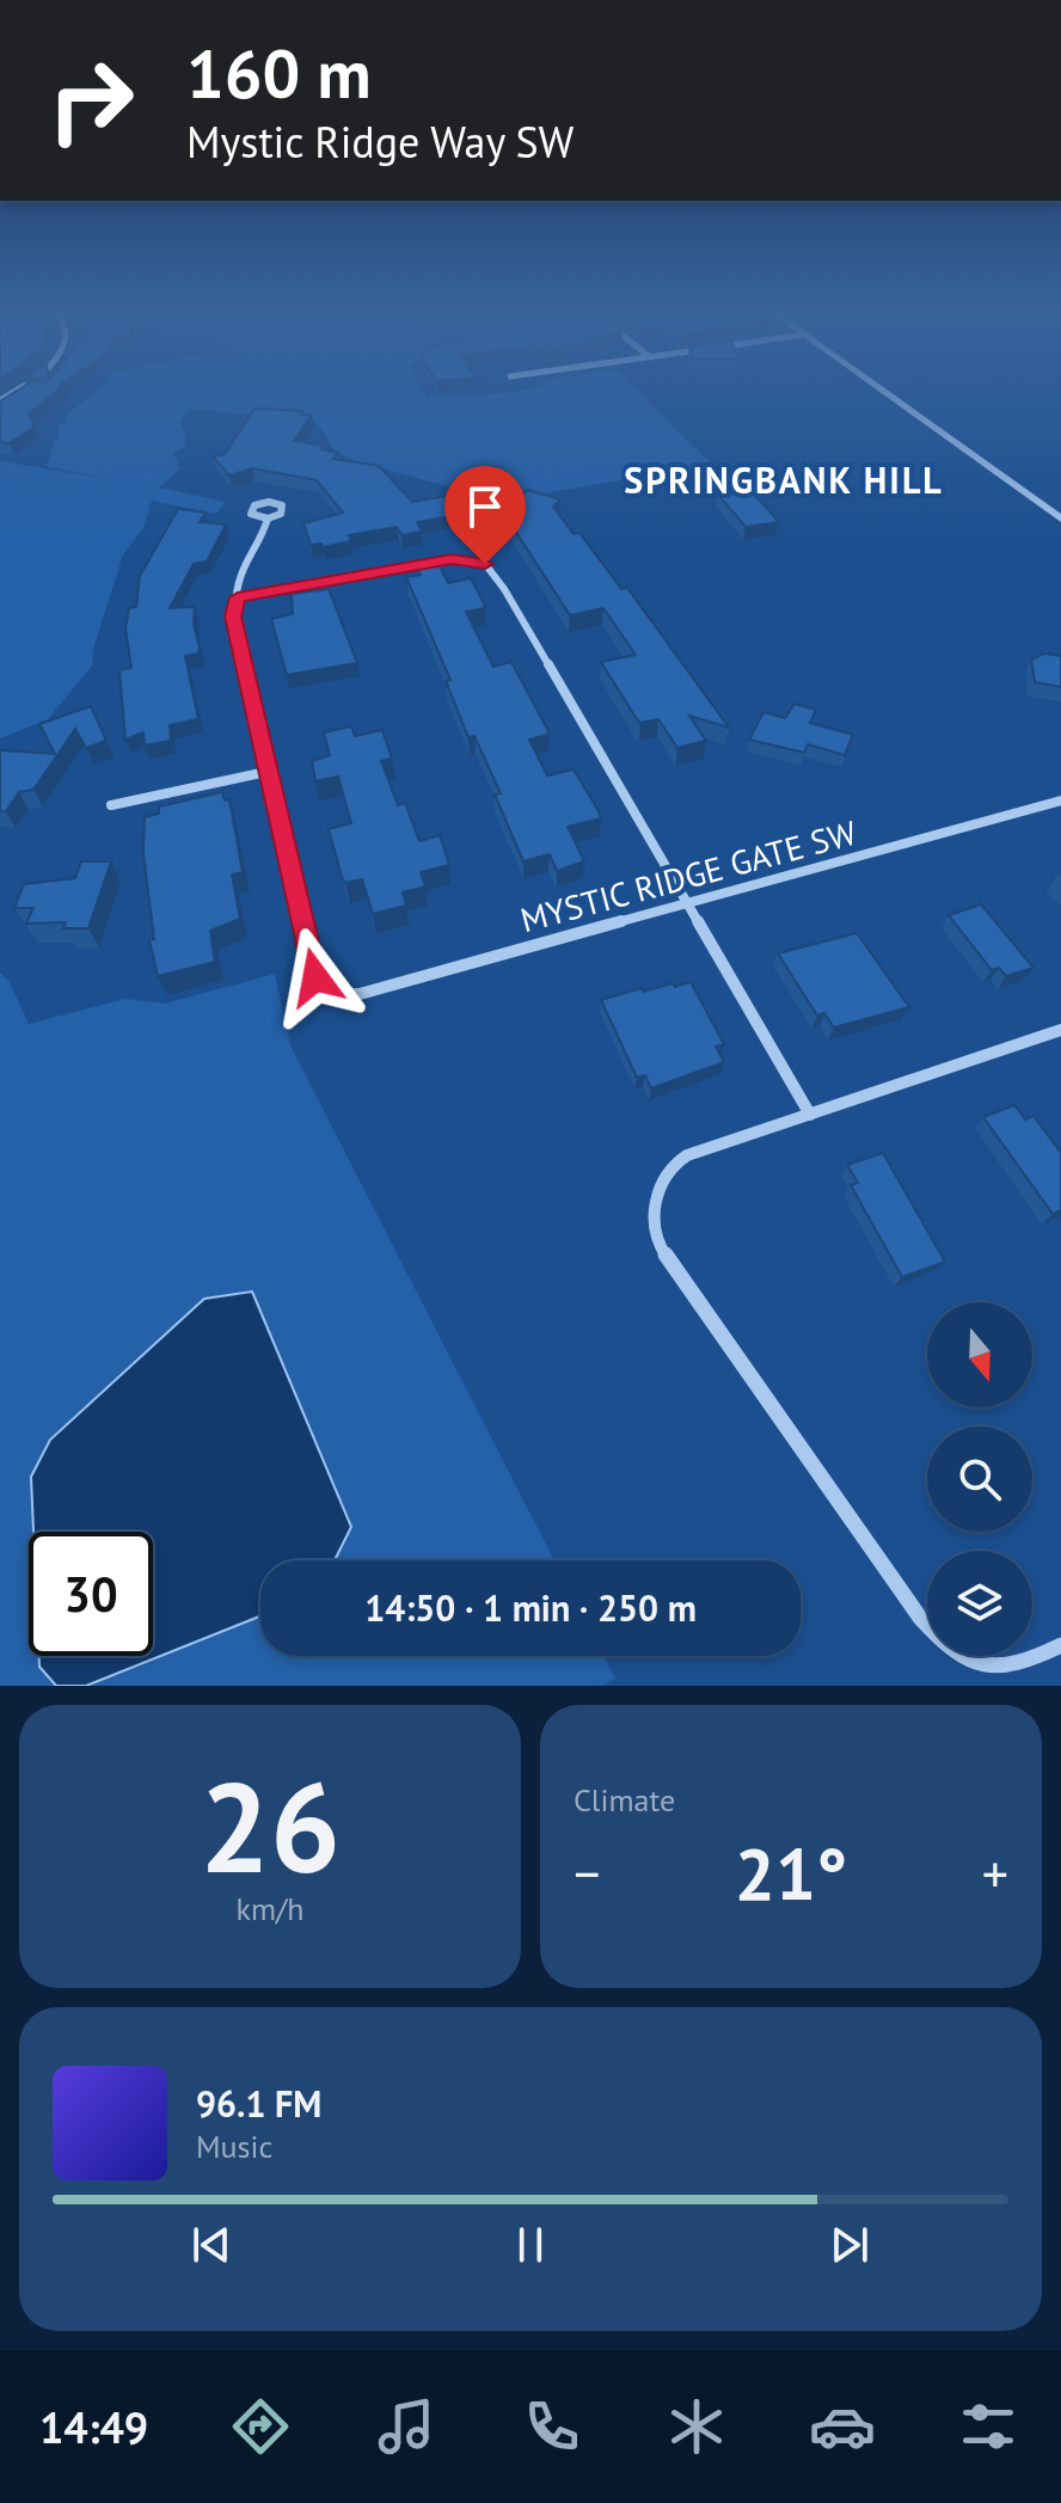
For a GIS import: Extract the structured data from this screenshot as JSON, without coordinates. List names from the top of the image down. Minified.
{"streets":{"street":["MYSTIC RIDGE GATE SW"]},"districts":["SPRINGBANK HILL"],"north":"bottom","page":{"turn":["160 m","Mystic Ridge Way SW"],"limit":"30","trip":"14:50 · 1 min · 250 m","tile":[["26","km/h"],"Climate"],"heat":["−","21°","+"],"song":["96.1 FM","Music"],"tabs":"14:49"}}
